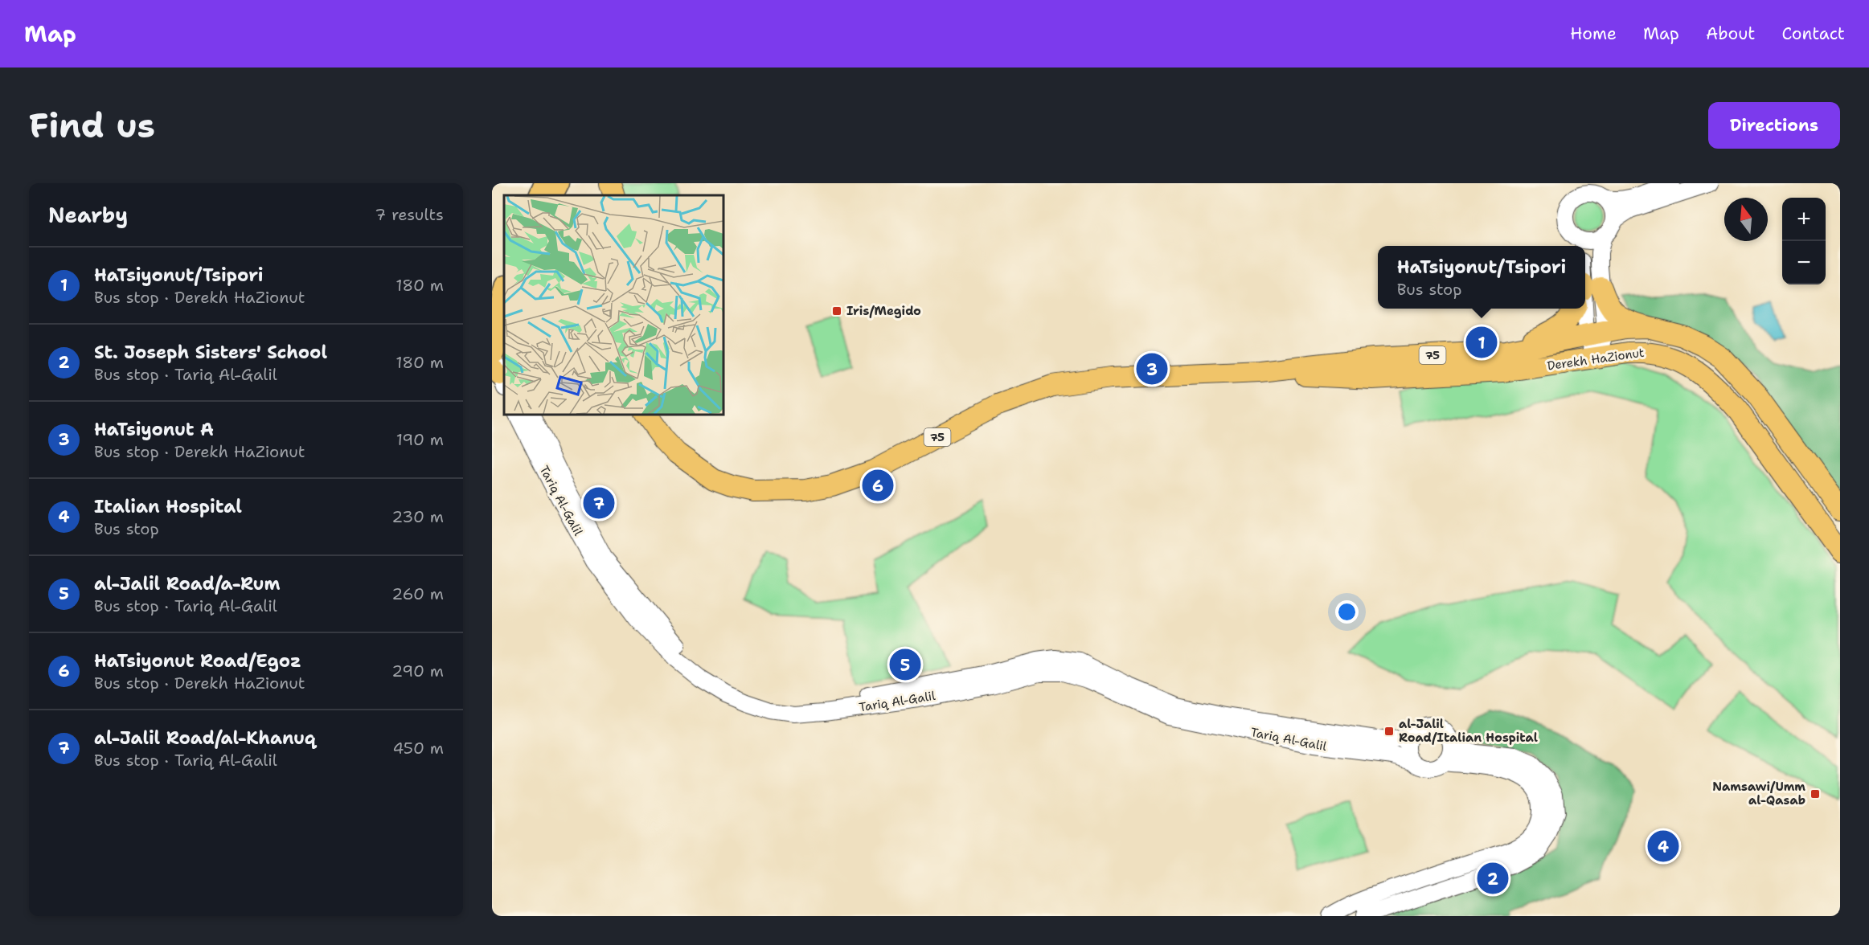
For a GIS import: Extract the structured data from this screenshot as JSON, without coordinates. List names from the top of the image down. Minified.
{"streets":{"highway":["75","Derekh HaZionut"],"street":["Tariq Al-Galil"]},"places":{"transit":["Iris/Megido","al-Jalil Road/Italian Hospital","Namsawi/Umm al-Qasab"]},"north":"top","page":{"header":"Map","nav":["Home","Map","About","Contact"],"buttons":"Directions","title":"Find us","heading":["Nearby","7 results"],"map_buttons":["+","−"],"list":[{"mark":"1","name":"HaTsiyonut/Tsipori","note":"Bus stop · Derekh HaZionut","value":"180 m"},{"mark":"2","name":"St. Joseph Sisters' School","note":"Bus stop · Tariq Al-Galil","value":"180 m"},{"mark":"3","name":"HaTsiyonut A","note":"Bus stop · Derekh HaZionut","value":"190 m"},{"mark":"4","name":"Italian Hospital","note":"Bus stop","value":"230 m"},{"mark":"5","name":"al-Jalil Road/a-Rum","note":"Bus stop · Tariq Al-Galil","value":"260 m"},{"mark":"6","name":"HaTsiyonut Road/Egoz","note":"Bus stop · Derekh HaZionut","value":"290 m"},{"mark":"7","name":"al-Jalil Road/al-Khanuq","note":"Bus stop · Tariq Al-Galil","value":"450 m"}],"popup":["HaTsiyonut/Tsipori","Bus stop"],"pins":["1","3","6","7","5","4","2"]}}
